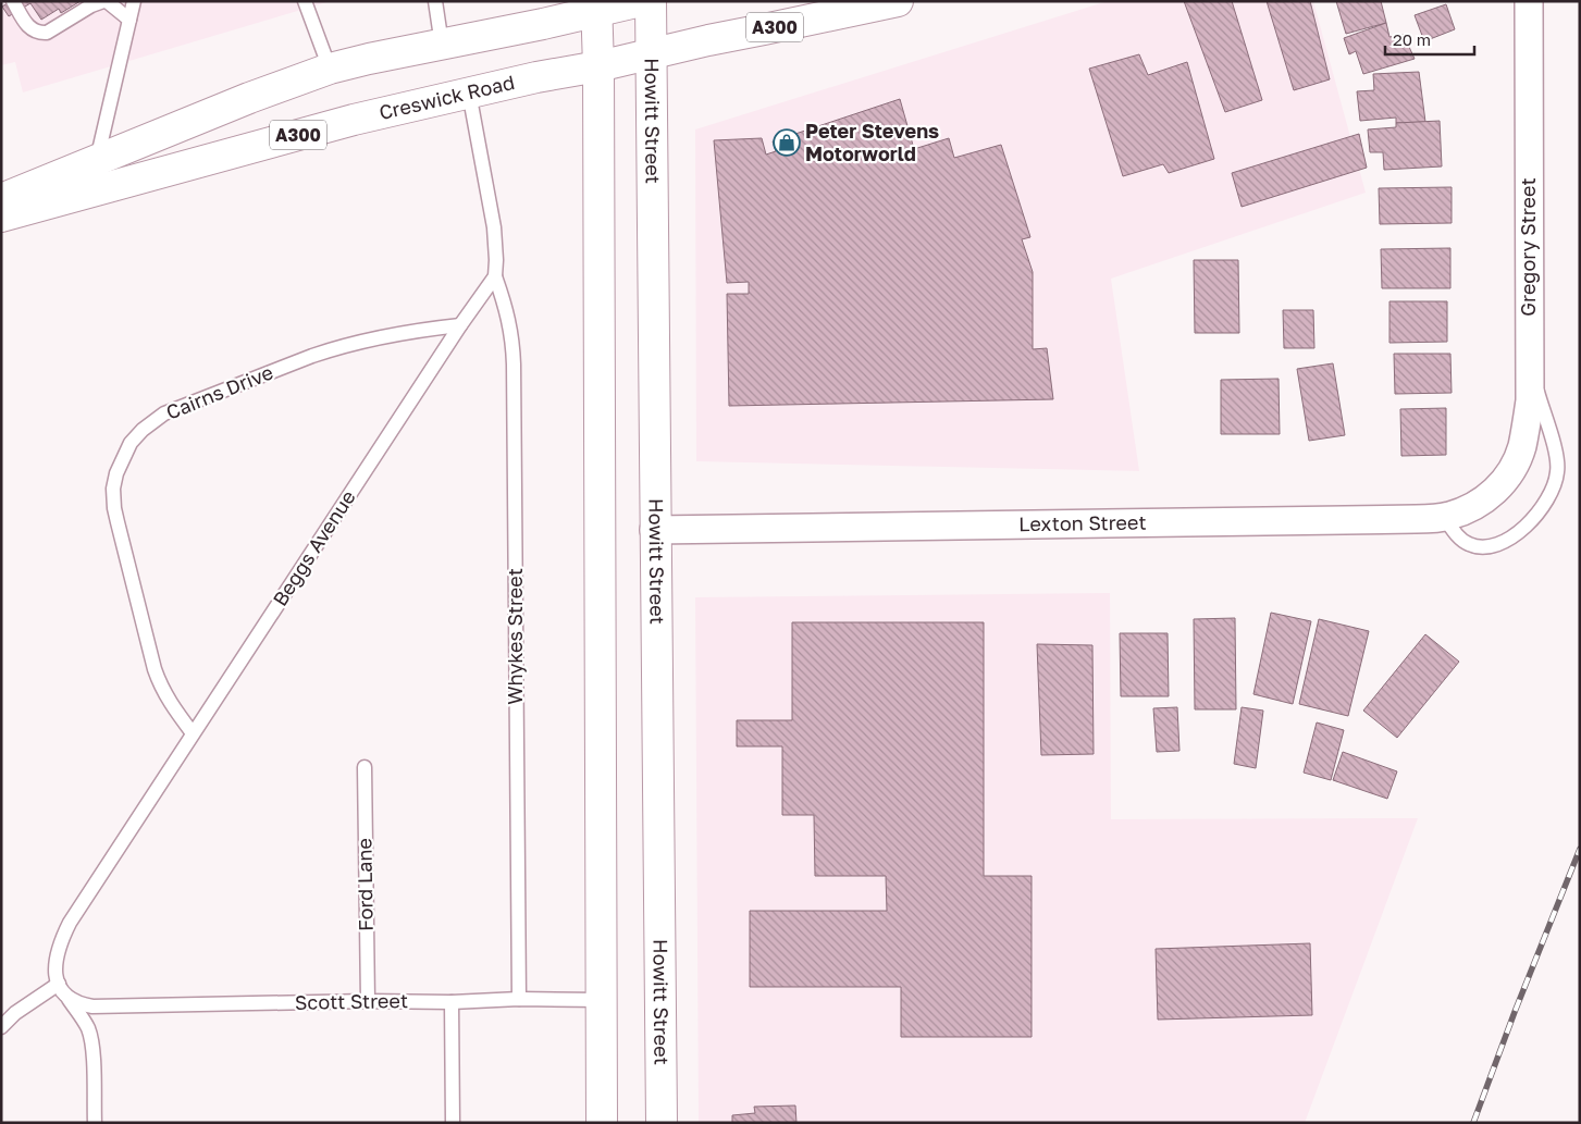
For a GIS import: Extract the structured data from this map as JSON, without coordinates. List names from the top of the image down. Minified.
{"streets":{"main road":["A300","Creswick Road","Howitt Street"],"street":["Gregory Street","Lexton Street"],"lane":["Cairns Drive","Beggs Avenue","Whykes Street","Ford Lane","Scott Street"]},"crossings":[["Creswick Road","Howitt Street"],["Howitt Street","Lexton Street"],["Gregory Street","Lexton Street"],["Cairns Drive","Beggs Avenue"],["Beggs Avenue","Whykes Street"],["Beggs Avenue","Scott Street"],["Whykes Street","Scott Street"],["Ford Lane","Scott Street"]],"places":{"shop":["Peter Stevens Motorworld"]},"scale_bar":"20 m"}
